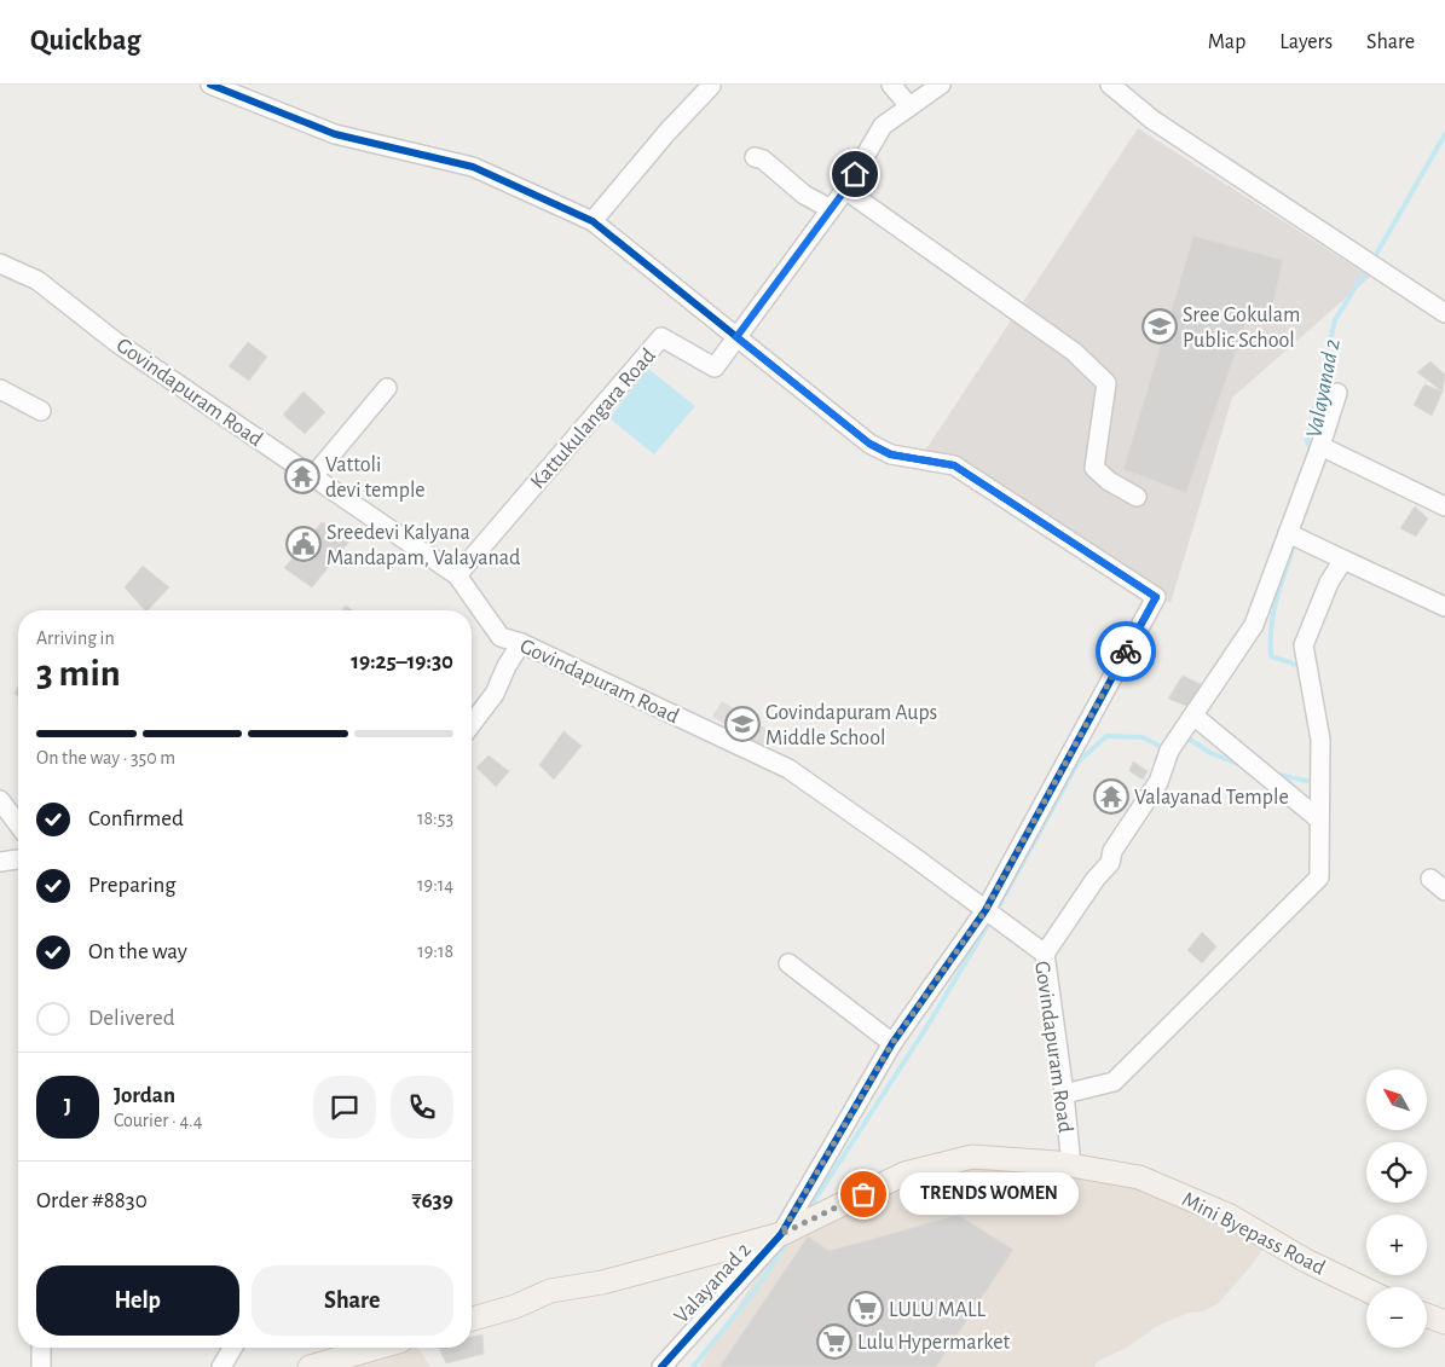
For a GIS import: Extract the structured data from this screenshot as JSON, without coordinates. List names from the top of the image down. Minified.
{"streets":{"main road":["Mini Byepass Road"],"street":["Govindapuram Road","Kattukulangara Road","Valayanad 2"]},"crossings":[["Govindapuram Road","Kattukulangara Road"],["Govindapuram Road","Mini Byepass Road"],["Govindapuram Road","Valayanad 2"],["Kattukulangara Road","Valayanad 2"],["Mini Byepass Road","Valayanad 2"]],"water":["Valayanad 2"],"places":{"school or university":["Sree Gokulam Public School","Govindapuram Aups Middle School"],"temple":["Vattoli devi temple","Valayanad Temple"],"public building":["Sreedevi Kalyana Mandapam, Valayanad"],"other":["TRENDS WOMEN"],"supermarket":["LULU MALL","Lulu Hypermarket"]},"north":"top left","page":{"header":"Quickbag","nav":["Map","Layers","Share"],"heading":["3 min","Arriving in","19:25–19:30"],"panel":["Jordan","Courier · 4.4","Order #8830","₹639"],"bar":"On the way · 350 m","list":[["Confirmed","18:53"],["Preparing","19:14"],["On the way","19:18"],"Delivered"],"map_buttons":["+","−"],"round":"J","bubble":"TRENDS WOMEN","buttons":["Help","Share"]}}
